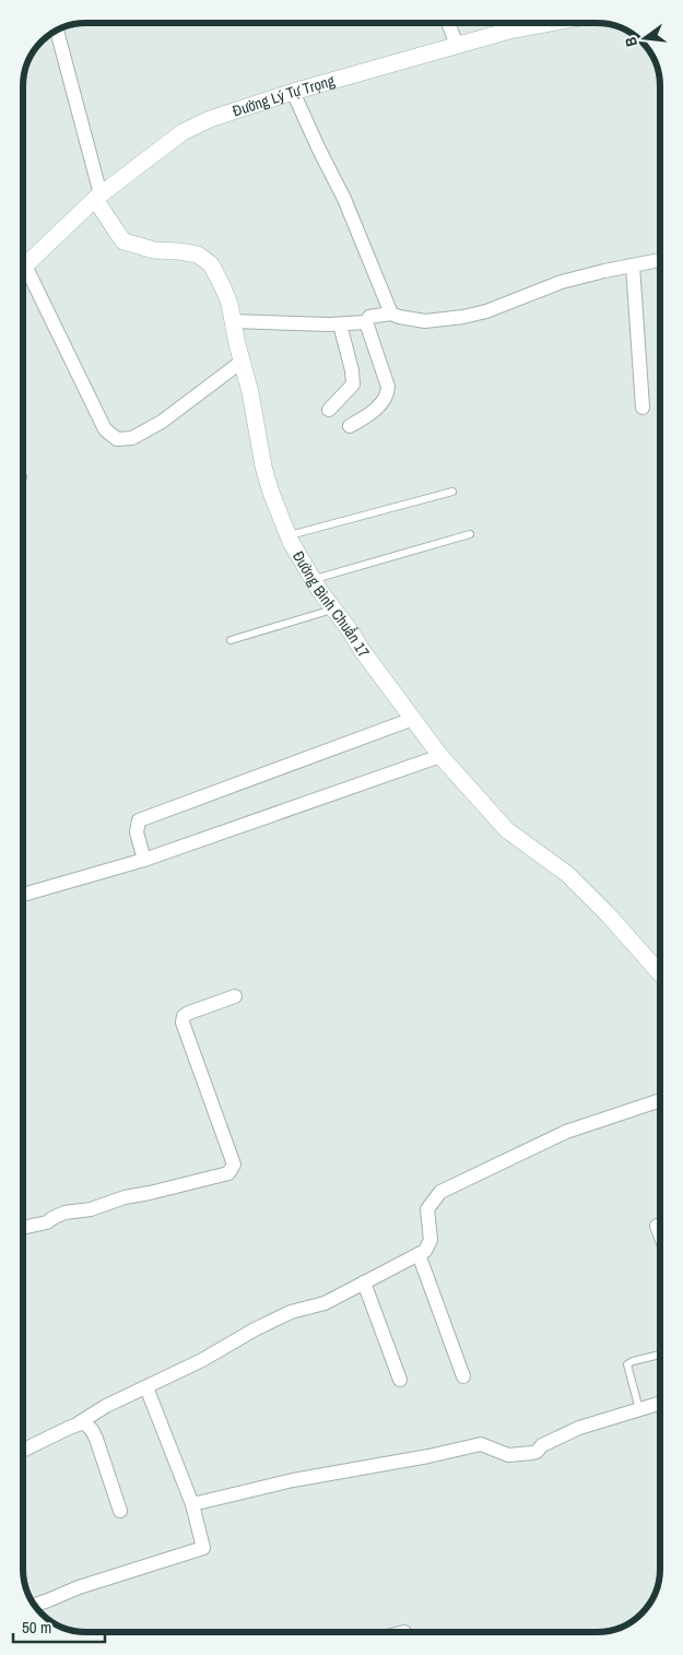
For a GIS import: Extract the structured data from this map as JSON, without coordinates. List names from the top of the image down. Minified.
{"streets":{"street":["Đường Lý Tự Trọng","Đường Bình Chuẩn 17"]},"crossings":[["Đường Lý Tự Trọng","Đường Bình Chuẩn 17"]],"scale_bar":"50 m","north":"left"}
